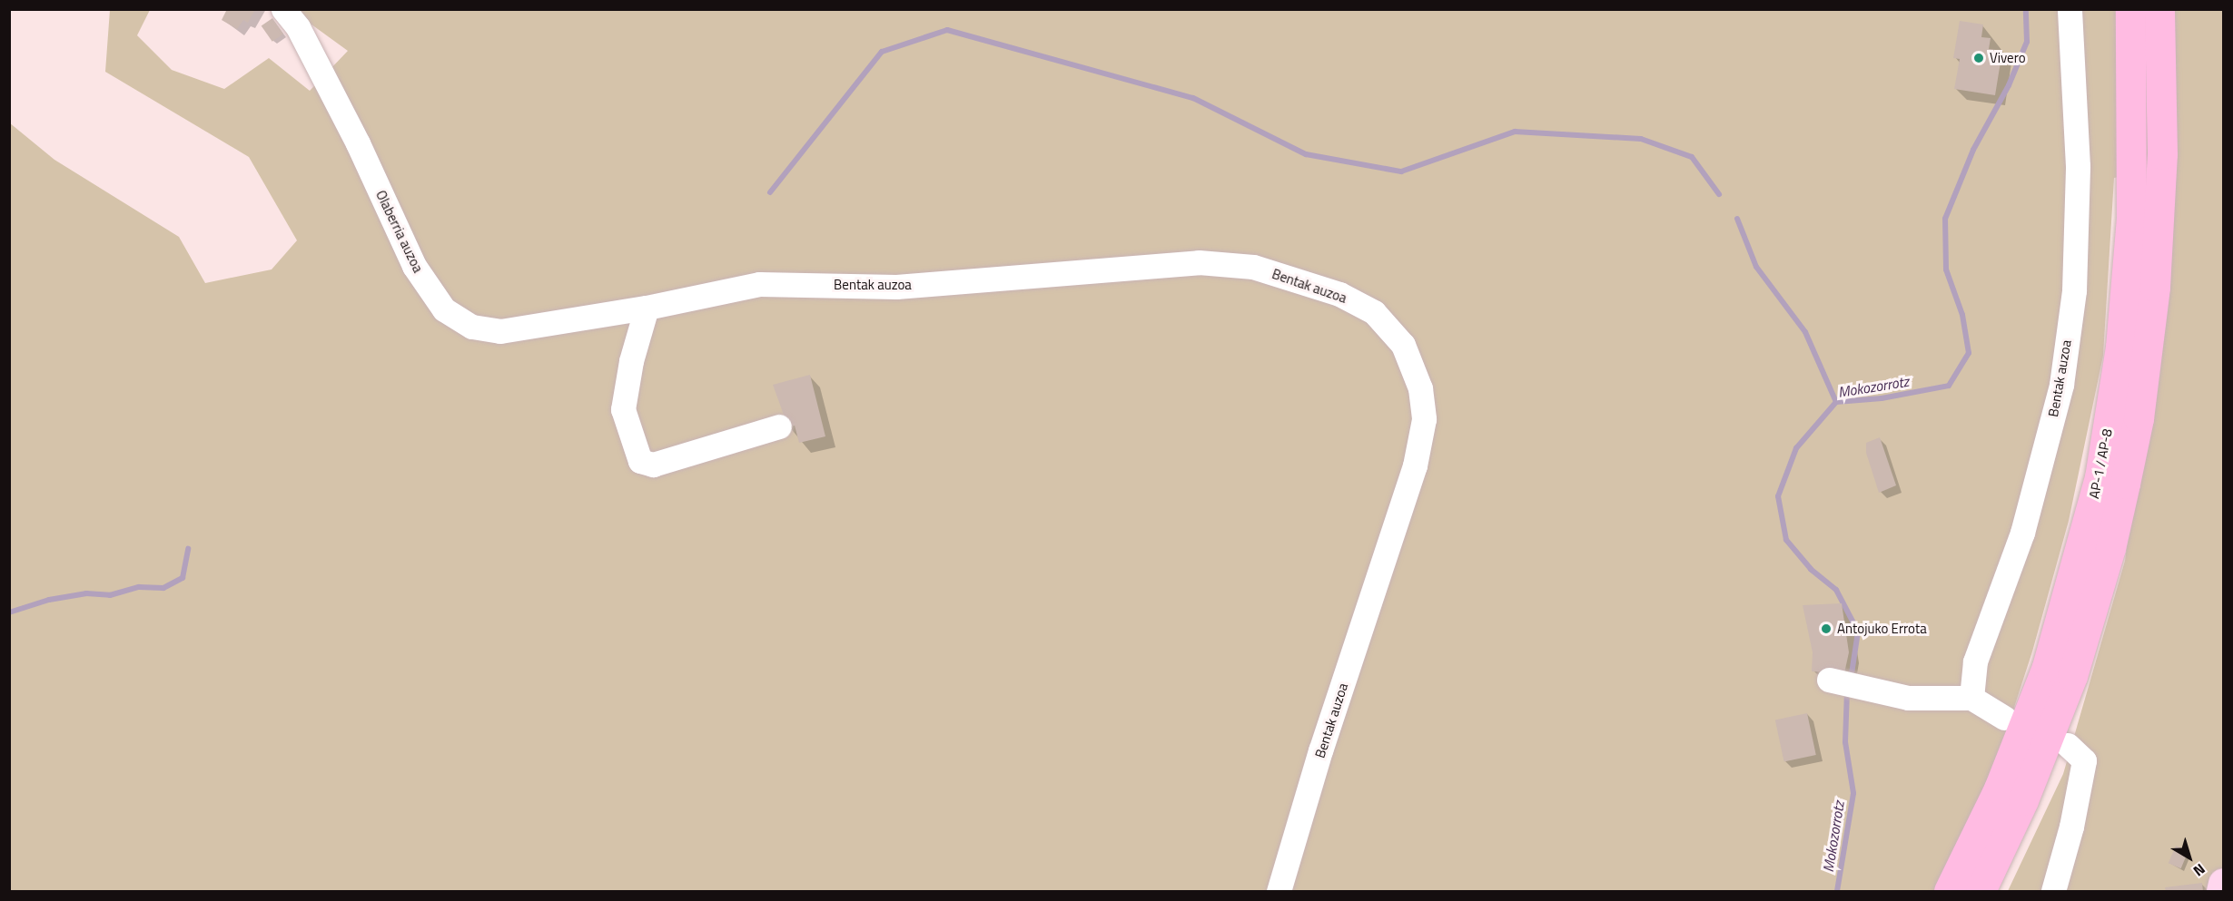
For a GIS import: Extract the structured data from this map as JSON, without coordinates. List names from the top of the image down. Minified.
{"streets":{"highway":["AP-1 / AP-8"],"street":["Olaberria auzoa","Bentak auzoa"]},"crossings":[["Olaberria auzoa","Bentak auzoa"]],"water":["Mokozorrotz"],"places":["Vivero","Antojuko Errota"],"north":"bottom right"}
